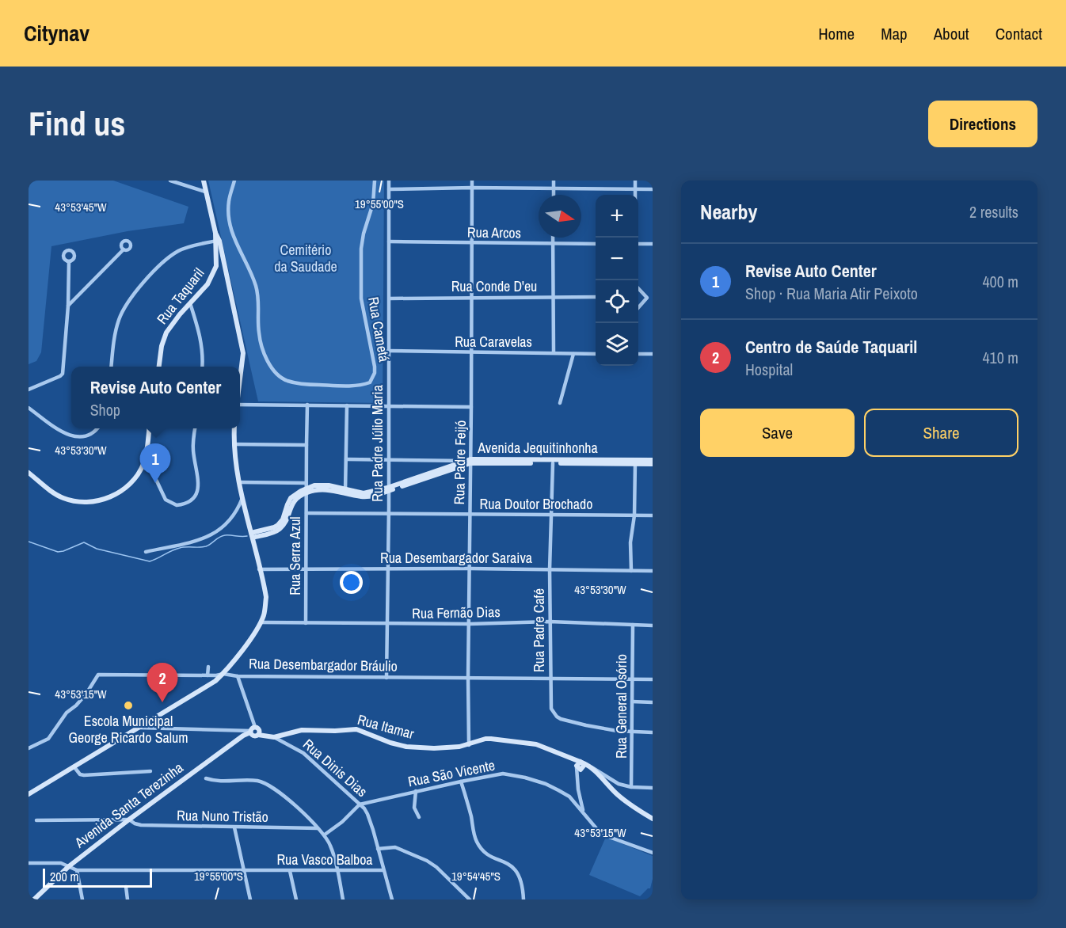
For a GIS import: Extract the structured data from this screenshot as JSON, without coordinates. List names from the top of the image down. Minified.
{"streets":{"street":["Rua Arcos","Rua Conde D'eu","Rua Taquaril","Rua Cametá","Rua Caravelas","Rua Padre Júlio Maria","Avenida Jequitinhonha","Rua Padre Feijó","Rua Doutor Brochado","Rua Serra Azul","Rua Desembargador Saraiva","Rua Fernão Dias","Rua Padre Café","Rua Desembargador Bráulio","Rua General Osório","Rua Itamar","Rua Dinis Dias","Rua São Vicente","Avenida Santa Terezinha","Rua Nuno Tristão","Rua Vasco Balboa"]},"crossings":[["Rua Arcos","Rua Padre Júlio Maria"],["Rua Arcos","Rua Padre Feijó"],["Rua Conde D'eu","Rua Padre Júlio Maria"],["Rua Conde D'eu","Rua Padre Feijó"],["Rua Caravelas","Rua Padre Júlio Maria"],["Rua Caravelas","Rua Padre Feijó"],["Rua Padre Júlio Maria","Avenida Jequitinhonha"],["Rua Padre Júlio Maria","Rua Doutor Brochado"],["Rua Padre Júlio Maria","Rua Desembargador Saraiva"],["Rua Padre Júlio Maria","Rua Fernão Dias"],["Rua Padre Júlio Maria","Rua Desembargador Bráulio"],["Avenida Jequitinhonha","Rua Padre Feijó"],["Avenida Jequitinhonha","Rua Serra Azul"],["Avenida Jequitinhonha","Rua Padre Café"],["Rua Padre Feijó","Rua Doutor Brochado"],["Rua Padre Feijó","Rua Desembargador Saraiva"],["Rua Padre Feijó","Rua Fernão Dias"],["Rua Padre Feijó","Rua Desembargador Bráulio"],["Rua Padre Feijó","Rua Itamar"],["Rua Doutor Brochado","Rua Serra Azul"],["Rua Doutor Brochado","Rua Padre Café"],["Rua Serra Azul","Rua Desembargador Saraiva"],["Rua Serra Azul","Rua Fernão Dias"],["Rua Desembargador Saraiva","Rua Padre Café"],["Rua Fernão Dias","Rua Padre Café"],["Rua Fernão Dias","Rua General Osório"],["Rua Padre Café","Rua Desembargador Bráulio"],["Rua Padre Café","Rua General Osório"],["Rua Desembargador Bráulio","Rua General Osório"],["Rua General Osório","Rua Itamar"],["Rua Itamar","Rua Dinis Dias"],["Rua Dinis Dias","Rua São Vicente"],["Rua Dinis Dias","Avenida Santa Terezinha"],["Rua Dinis Dias","Rua Vasco Balboa"],["Avenida Santa Terezinha","Rua Nuno Tristão"],["Avenida Santa Terezinha","Rua Vasco Balboa"]],"parks":["Cemitério da Saudade"],"places":["Escola Municipal George Ricardo Salum"],"scale_bar":"200 m","north":"right","page":{"header":"Citynav","nav":["Home","Map","About","Contact"],"buttons":["Directions",["Save","Share"]],"title":"Find us","heading":["Nearby","2 results"],"map_buttons":["+","−"],"list":[{"mark":"1","name":"Revise Auto Center","note":"Shop · Rua Maria Atir Peixoto","value":"400 m"},{"mark":"2","name":"Centro de Saúde Taquaril","note":"Hospital","value":"410 m"}],"popup":["Revise Auto Center","Shop"],"pins":["1","2"],"scale":"200 m"},"coordinates":["19°55'00\"S","43°53'45\"W","43°53'30\"W","43°53'15\"W","19°54'45\"S"]}
